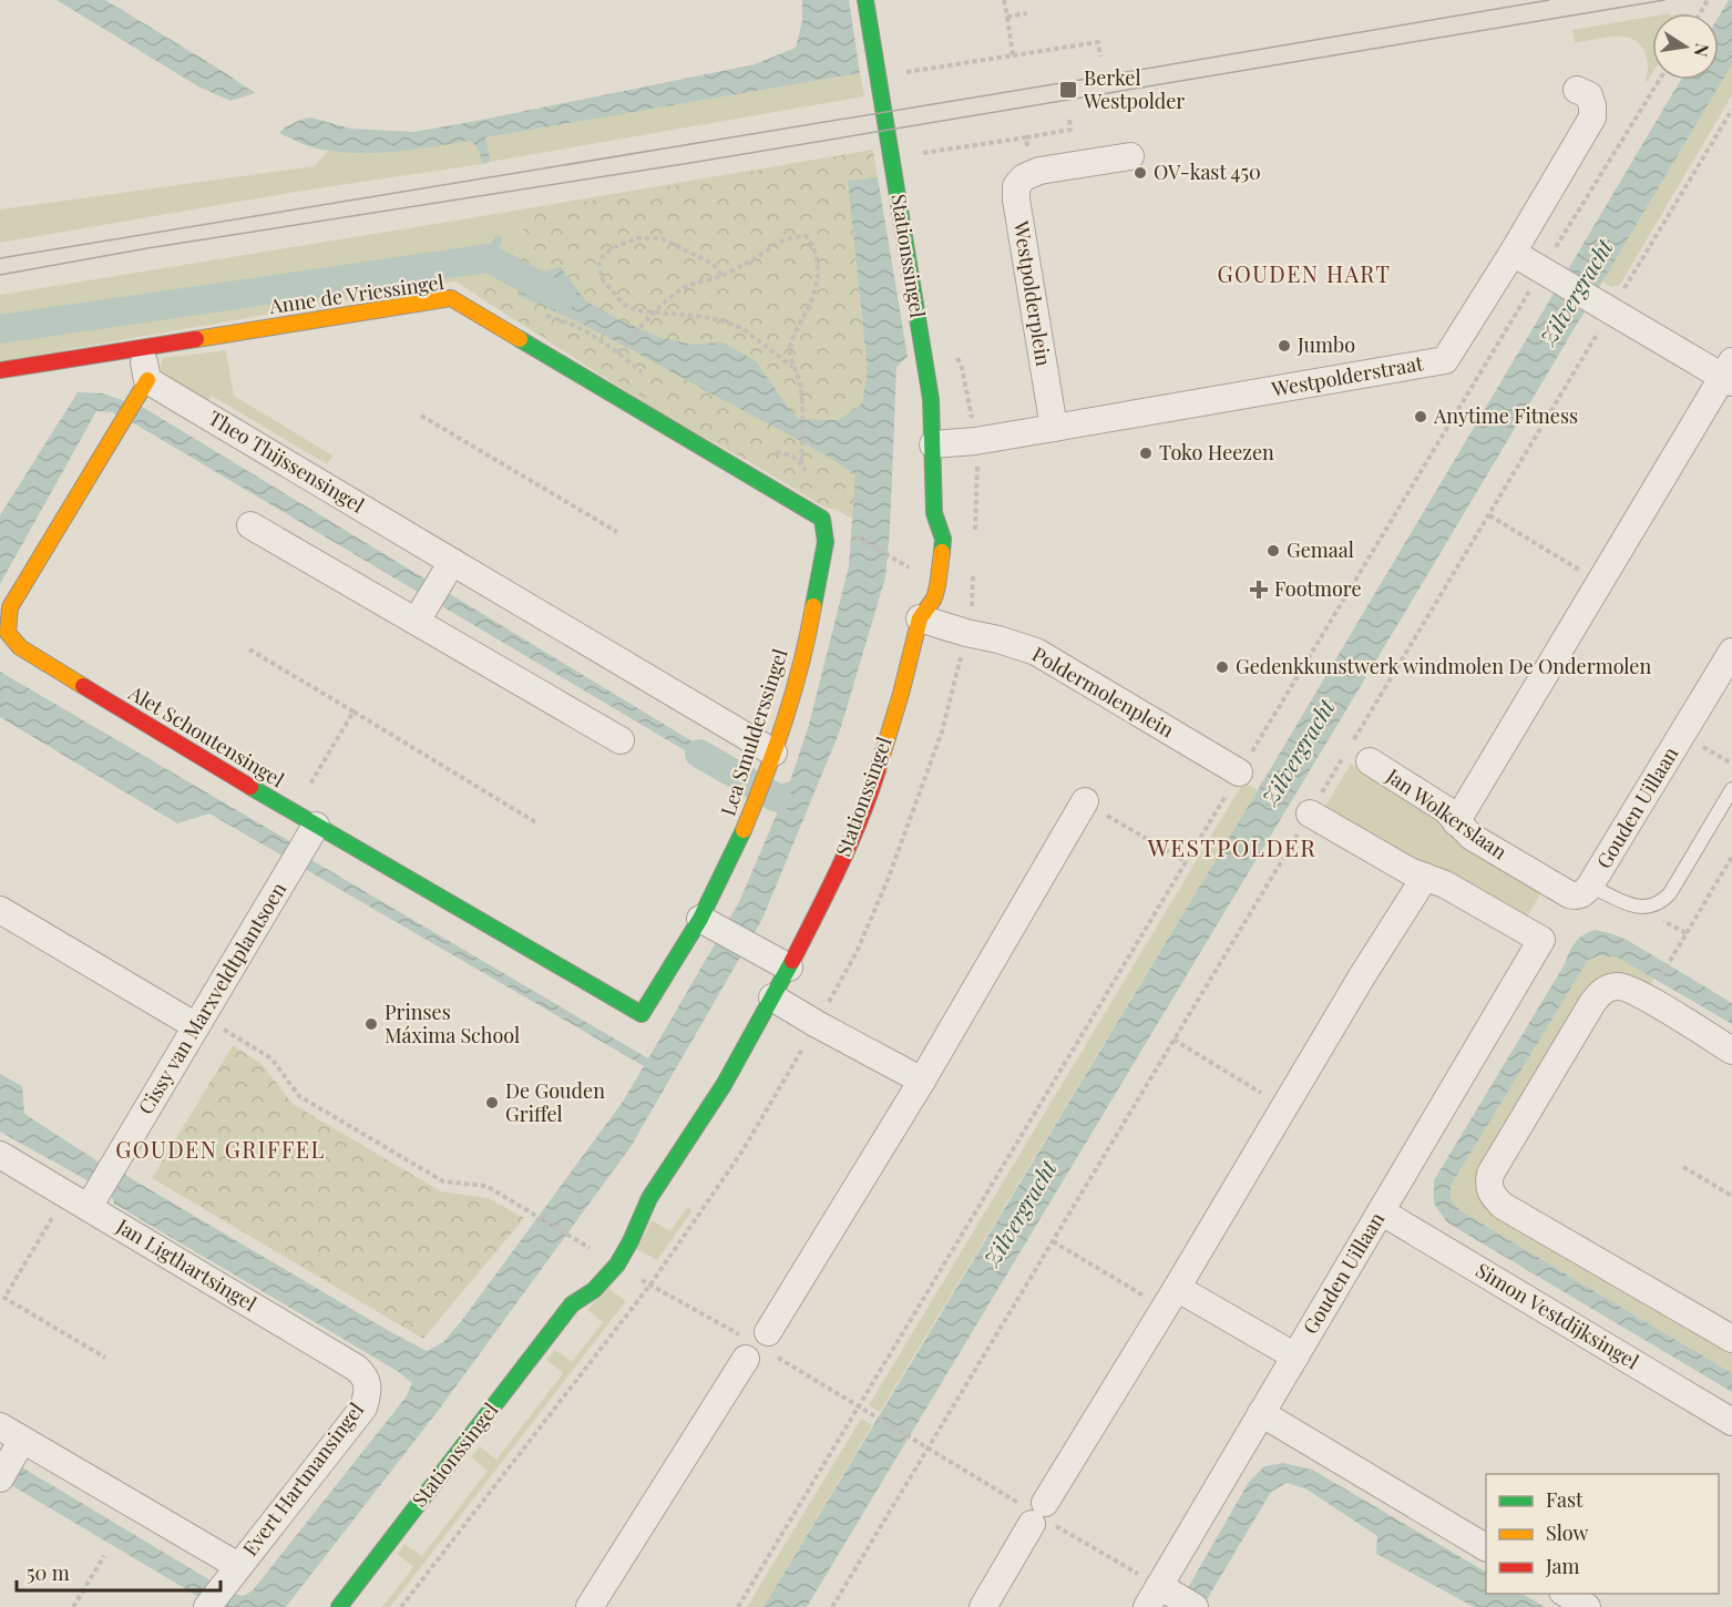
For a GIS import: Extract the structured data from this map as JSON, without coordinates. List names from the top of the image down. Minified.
{"streets":{"street":["Stationssingel","Westpolderplein","Anne de Vriessingel","Westpolderstraat","Theo Thijssensingel","Poldermolenplein","Lea Smulderssingel","Alet Schoutensingel","Gouden Uillaan","Jan Wolkerslaan","Cissy van Marxveldtplantsoen","Jan Ligthartsingel","Simon Vestdijksingel","Evert Hartmansingel"]},"crossings":[["Stationssingel","Westpolderstraat"],["Stationssingel","Poldermolenplein"],["Westpolderplein","Westpolderstraat"],["Anne de Vriessingel","Lea Smulderssingel"],["Theo Thijssensingel","Lea Smulderssingel"],["Theo Thijssensingel","Alet Schoutensingel"],["Lea Smulderssingel","Alet Schoutensingel"],["Alet Schoutensingel","Cissy van Marxveldtplantsoen"],["Gouden Uillaan","Jan Wolkerslaan"],["Gouden Uillaan","Simon Vestdijksingel"],["Cissy van Marxveldtplantsoen","Jan Ligthartsingel"],["Jan Ligthartsingel","Evert Hartmansingel"]],"districts":["GOUDEN HART","WESTPOLDER","GOUDEN GRIFFEL"],"water":["Zilvergracht"],"places":{"transit":["Berkel Westpolder"],"other":["OV-kast 450","Jumbo","Anytime Fitness","Toko Heezen","Gemaal","Gedenkkunstwerk windmolen De Ondermolen","Prinses Máxima School","De Gouden Griffel"],"health":["Footmore"]},"legend":["Fast","Slow","Jam"],"scale_bar":"50 m","north":"right"}
